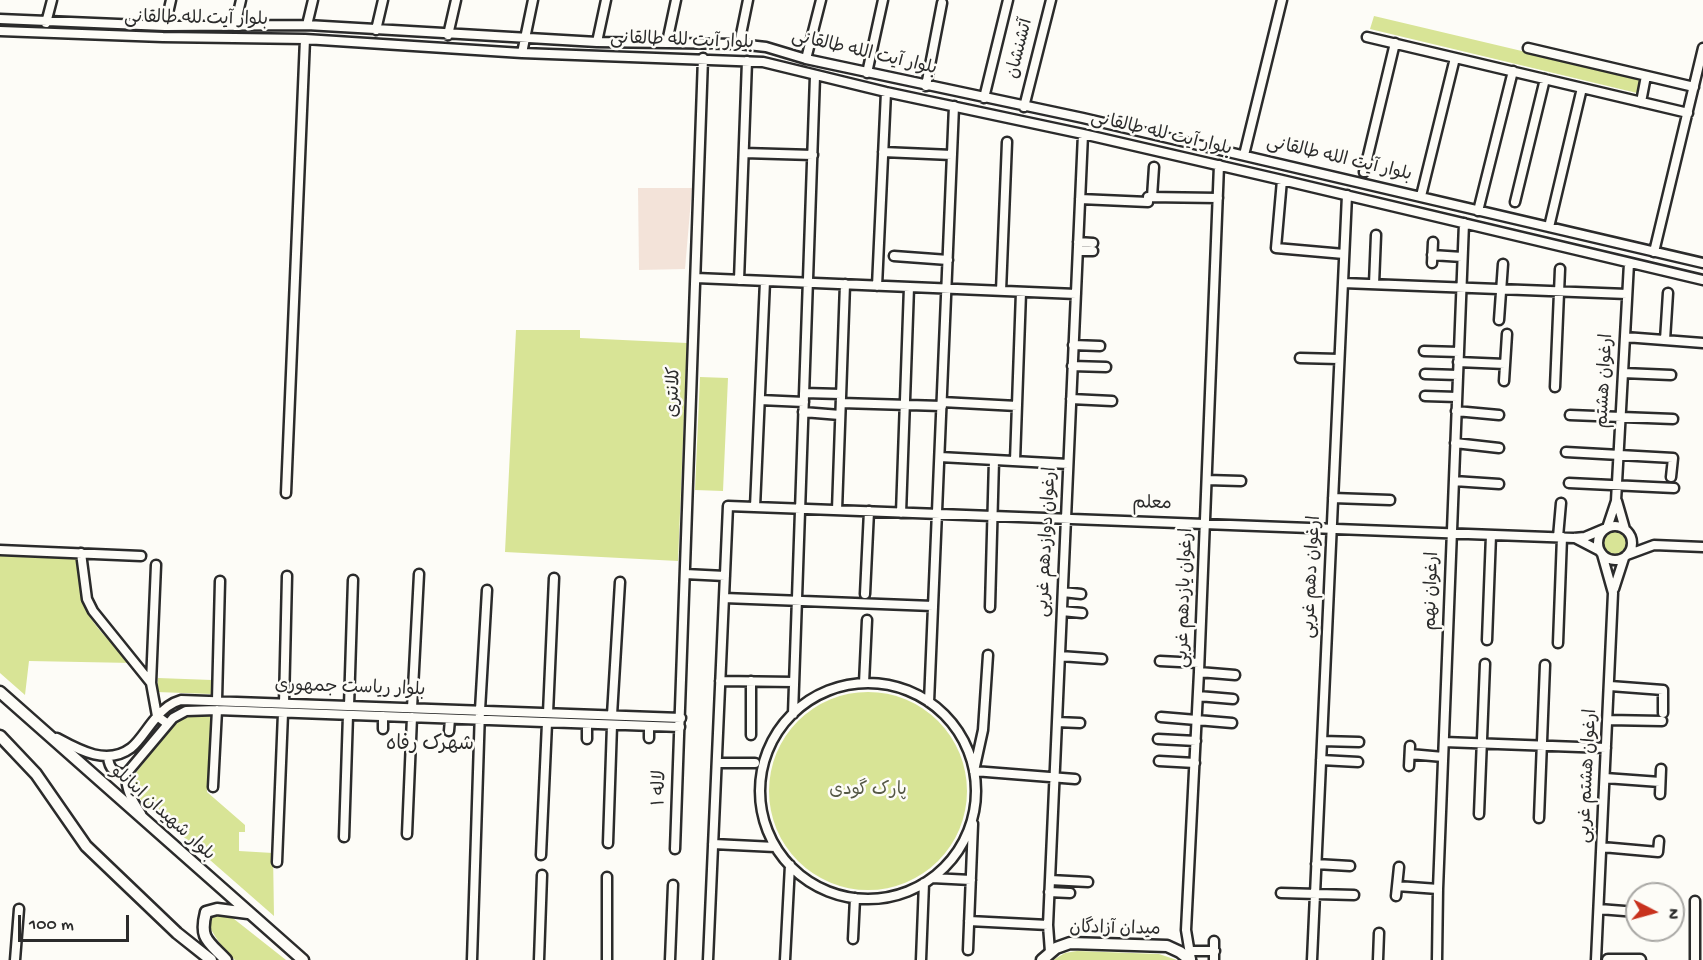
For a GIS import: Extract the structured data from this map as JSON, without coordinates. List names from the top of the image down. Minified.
{"streets":{"main road":["بلوار شهیدان اینانلو","میدان آزادگان"],"street":["بلوار آیت لله طالقانی","آتشنشان","بلوار آیت الله طالقانی","ارغوان هشتم","کلانتری","معلم","ارغوان دوازدهم غربی","ارغوان دهم غربی","ارغوان نهم","ارغوان یازدهم غربی","بلوار ریاست جمهوری","ارغوان هشتم غربی","لاله ۱"]},"crossings":[["بلوار آیت لله طالقانی","ارغوان هشتم"],["بلوار آیت لله طالقانی","کلانتری"],["بلوار آیت لله طالقانی","ارغوان دوازدهم غربی"],["بلوار آیت لله طالقانی","ارغوان دهم غربی"],["بلوار آیت لله طالقانی","ارغوان نهم"],["بلوار آیت لله طالقانی","ارغوان یازدهم غربی"],["آتشنشان","بلوار آیت الله طالقانی"],["کلانتری","بلوار ریاست جمهوری"],["کلانتری","لاله ۱"],["معلم","ارغوان دوازدهم غربی"],["معلم","ارغوان دهم غربی"],["معلم","ارغوان نهم"],["معلم","ارغوان یازدهم غربی"],["ارغوان دوازدهم غربی","میدان آزادگان"],["ارغوان یازدهم غربی","میدان آزادگان"],["بلوار ریاست جمهوری","لاله ۱"]],"districts":["شهرک رفاه"],"parks":["پارک گودی"],"scale_bar":"100 m","north":"right"}
